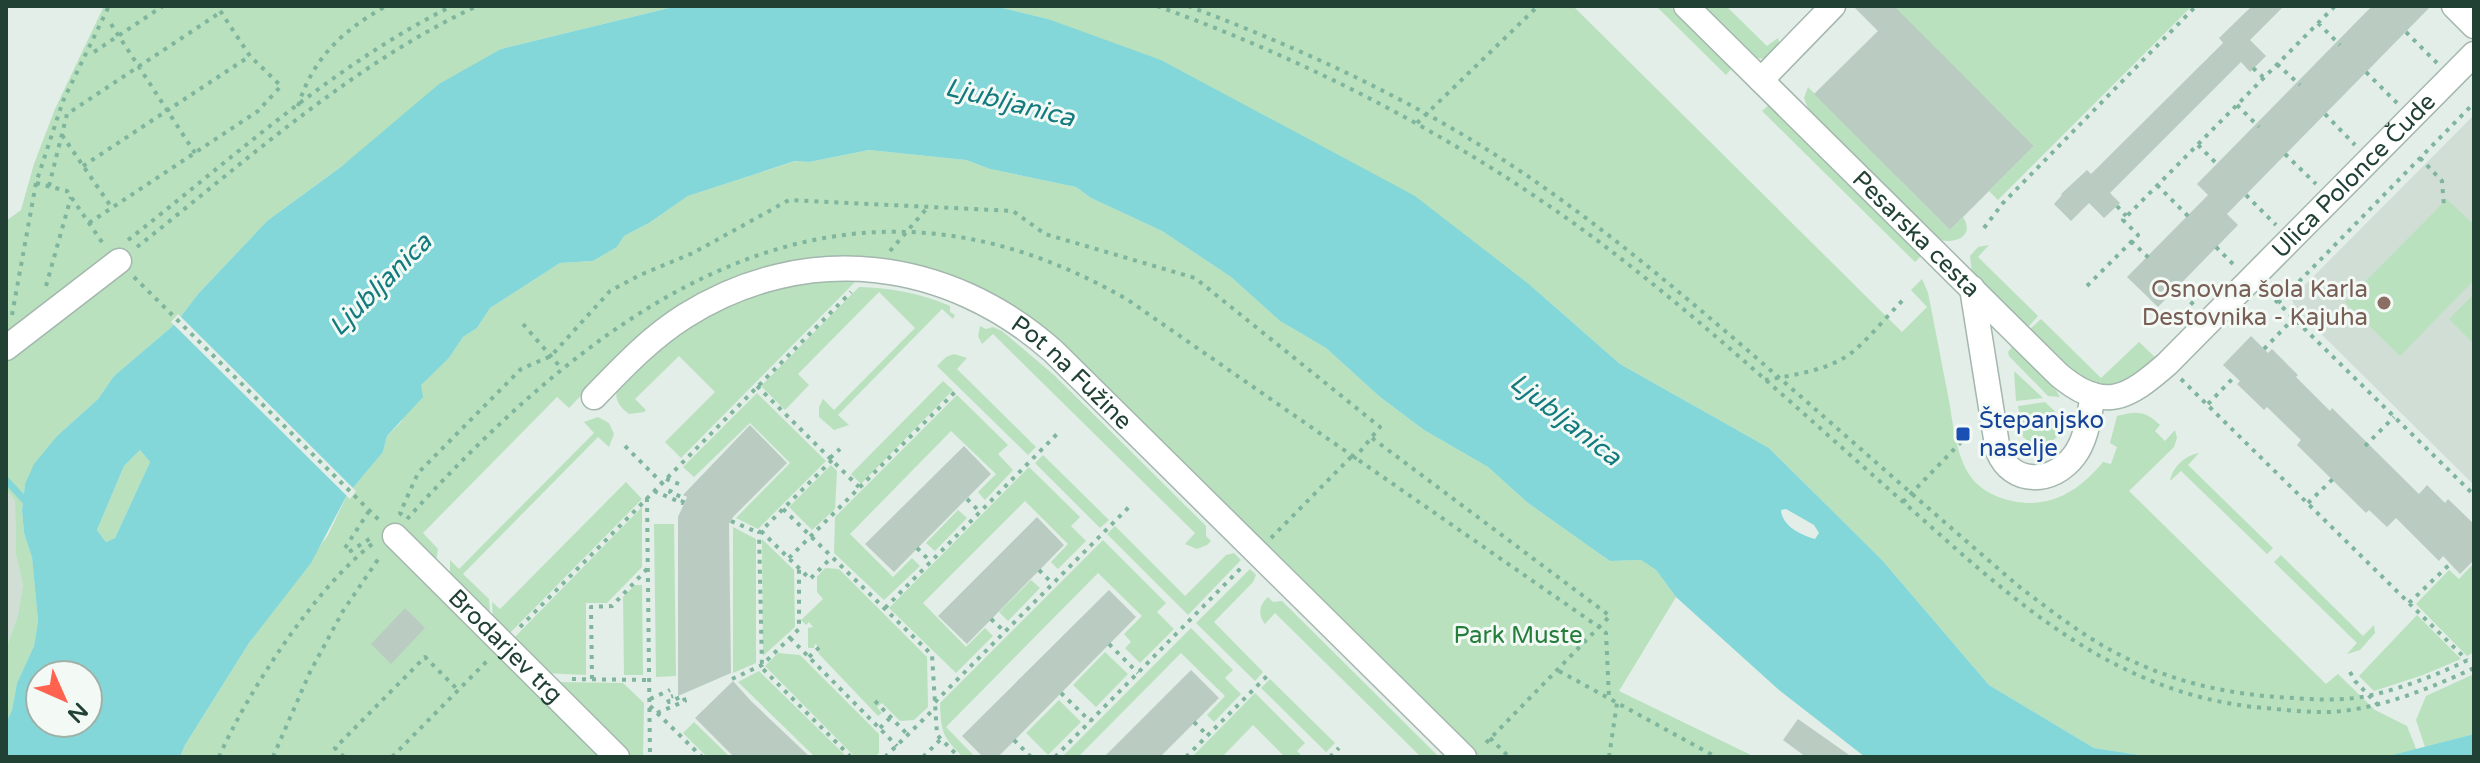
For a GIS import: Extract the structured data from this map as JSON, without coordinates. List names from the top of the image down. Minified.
{"streets":{"street":["Ulica Polonce Čude","Pesarska cesta","Pot na Fužine","Brodarjev trg"]},"water":["Ljubljanica"],"parks":["Park Muste"],"places":{"other":["Osnovna šola Karla Destovnika - Kajuha"],"transit":["Štepanjsko naselje"]},"north":"bottom right"}
